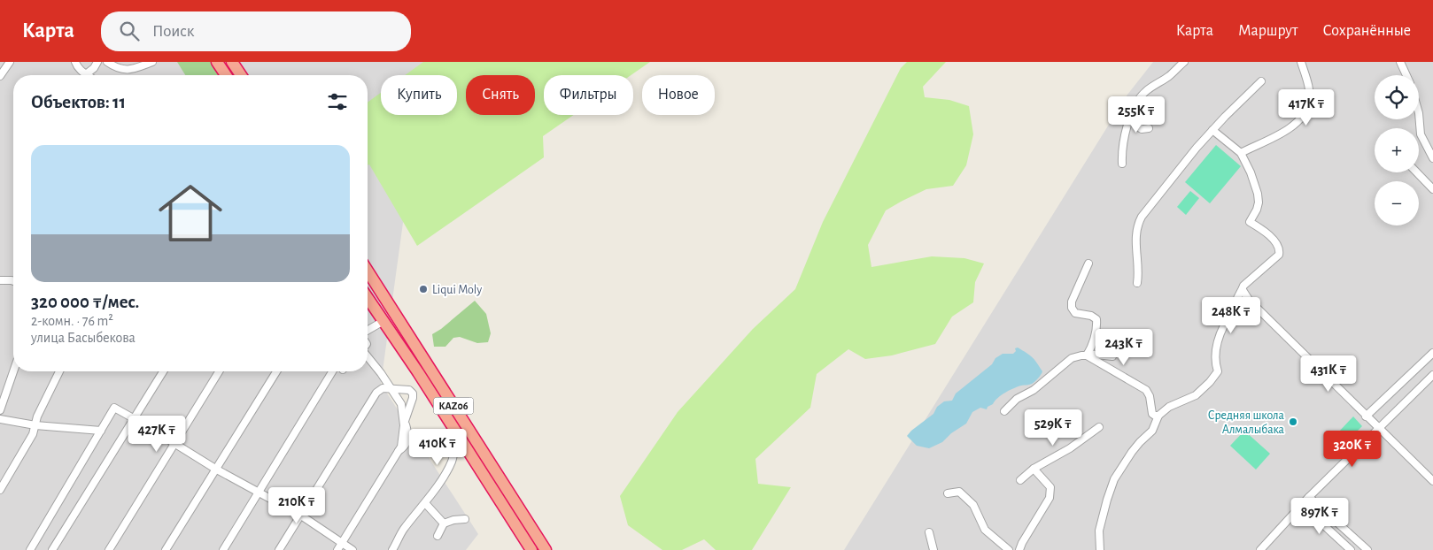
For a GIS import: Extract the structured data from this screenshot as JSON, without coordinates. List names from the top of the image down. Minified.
{"streets":{"highway":["KАZ06"]},"places":["Liqui Moly","Средняя школа Алмалыбака"],"page":{"header":"Карта","search":"Поиск","nav":["Карта","Маршрут","Сохранённые"],"map_buttons":["+","−"],"chip":["Купить","Снять","Фильтры","Новое"],"heading":"Объектов: 11","price":["417K ₸","255K ₸","248K ₸","243K ₸","431K ₸","529K ₸","427K ₸","410K ₸","320K ₸","210K ₸","897K ₸"],"list":[{"name":"320 000 ₸/мес.","note":"2-комн. · 76 m² · улица Басыбекова"}]}}
